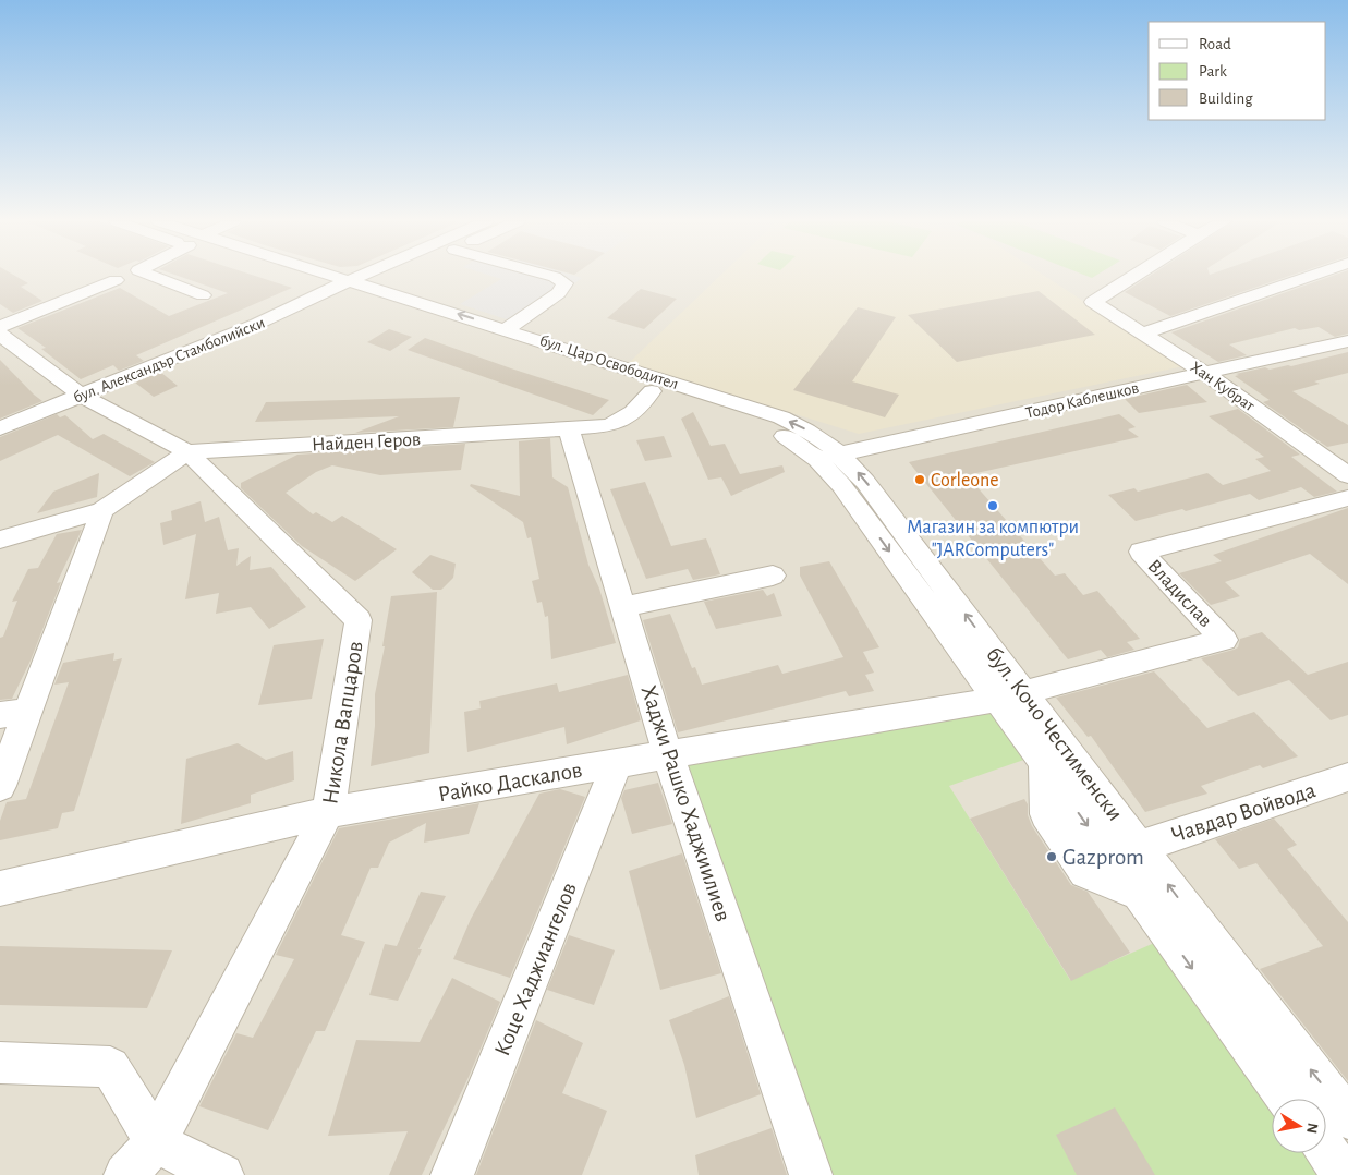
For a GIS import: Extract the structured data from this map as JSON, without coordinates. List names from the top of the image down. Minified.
{"streets":{"street":["бул. Александър Стамболийски","бул. Цар Освободител","Хан Кубрат","Тодор Каблешков","Найден Геров","Владислав","Никола Вапцаров","бул. Кочо Честименски","Райко Даскалов","Хаджи Рашко Хаджиилиев","Чавдар Войвода","Коце Хаджиангелов"]},"crossings":[["бул. Цар Освободител","Тодор Каблешков"],["бул. Цар Освободител","Найден Геров"],["бул. Цар Освободител","бул. Кочо Честименски"],["Хан Кубрат","Тодор Каблешков"],["Тодор Каблешков","бул. Кочо Честименски"],["Найден Геров","Никола Вапцаров"],["Найден Геров","Хаджи Рашко Хаджиилиев"],["Владислав","бул. Кочо Честименски"],["Владислав","Райко Даскалов"],["Никола Вапцаров","Райко Даскалов"],["бул. Кочо Честименски","Райко Даскалов"],["бул. Кочо Честименски","Чавдар Войвода"],["Райко Даскалов","Хаджи Рашко Хаджиилиев"],["Райко Даскалов","Коце Хаджиангелов"]],"places":["Corleone","Магазин за компютри \"JARComputers\"","Gazprom"],"legend":["Road","Park","Building"],"north":"right"}
